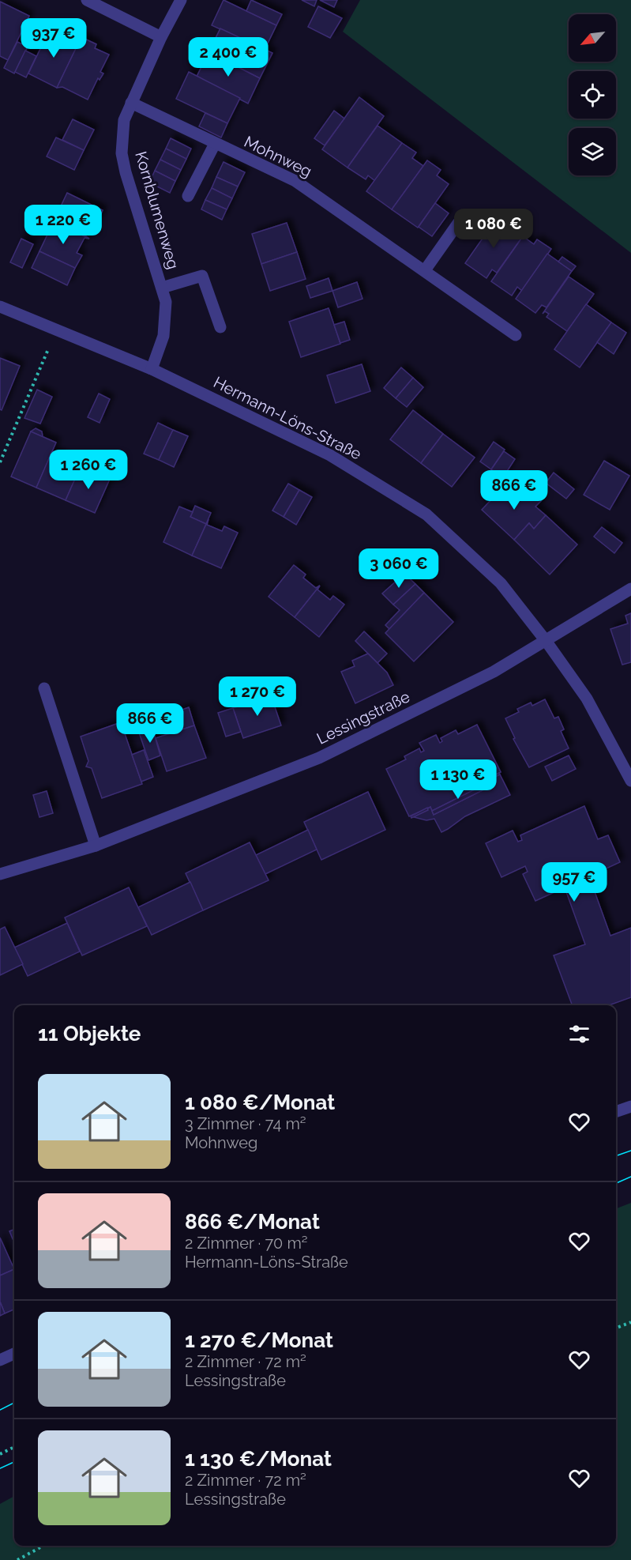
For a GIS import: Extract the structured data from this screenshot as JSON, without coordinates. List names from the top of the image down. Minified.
{"streets":{"street":["Mohnweg","Kornblumenweg","Hermann-Löns-Straße","Lessingstraße"]},"crossings":[["Mohnweg","Kornblumenweg"],["Kornblumenweg","Hermann-Löns-Straße"],["Hermann-Löns-Straße","Lessingstraße"]],"north":"bottom left","page":{"price":["937 €","2 400 €","1 220 €","1 080 €","1 260 €","866 €","3 060 €","1 270 €","866 €","1 130 €","957 €"],"heading":"11 Objekte","list":[{"name":"1 080 €/Monat","note":"3 Zimmer · 74 m² · Mohnweg"},{"name":"866 €/Monat","note":"2 Zimmer · 70 m² · Hermann-Löns-Straße"},{"name":"1 270 €/Monat","note":"2 Zimmer · 72 m² · Lessingstraße"},{"name":"1 130 €/Monat","note":"2 Zimmer · 72 m² · Lessingstraße"}]}}
